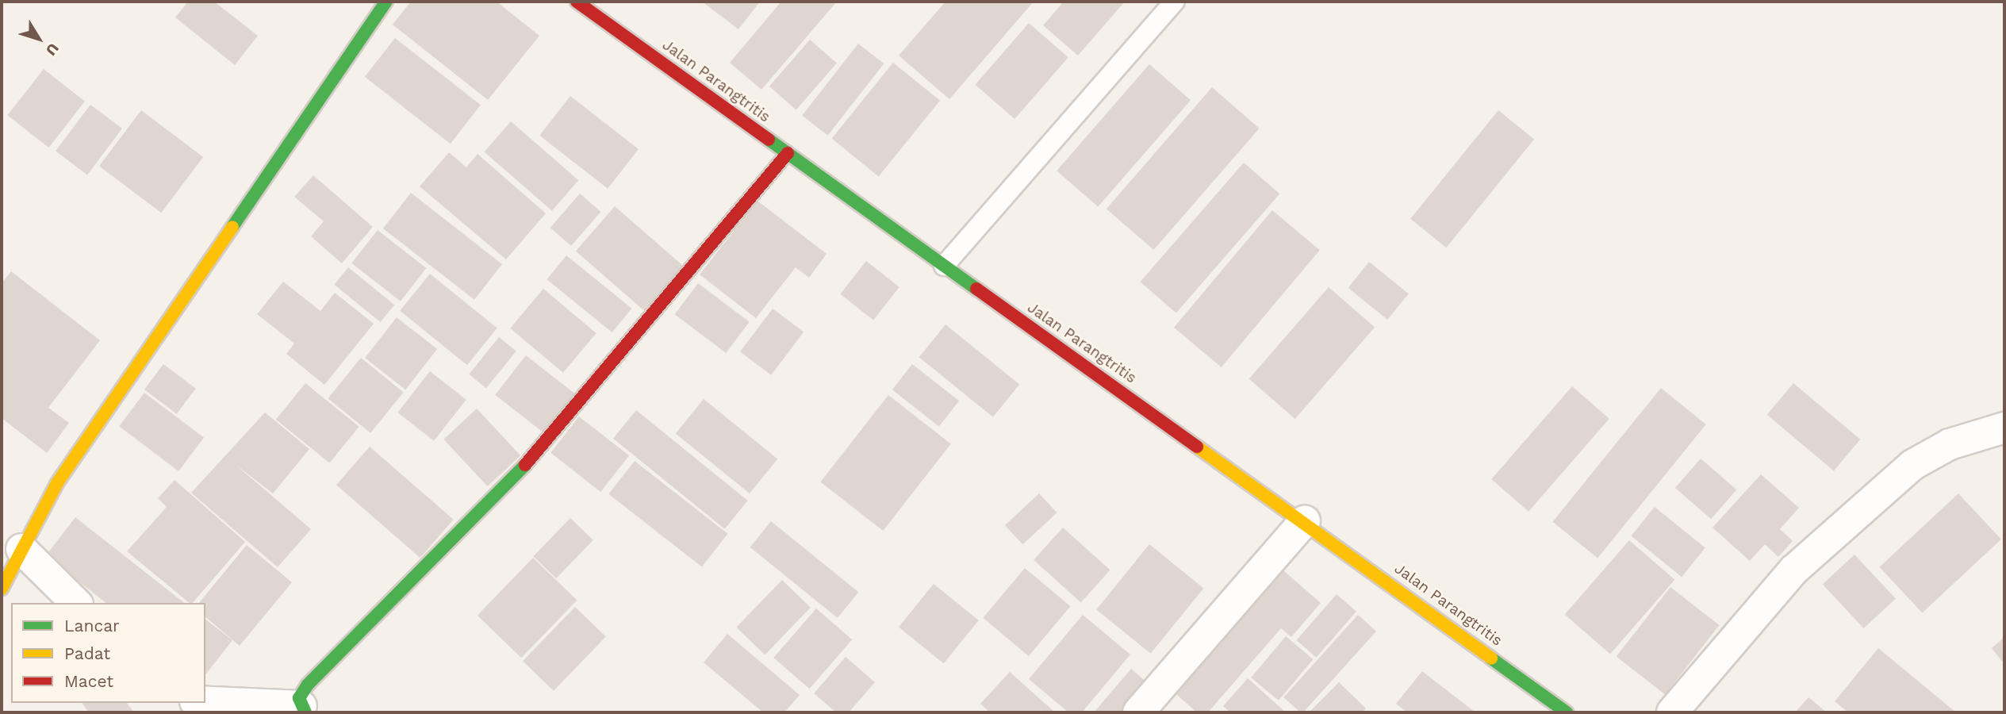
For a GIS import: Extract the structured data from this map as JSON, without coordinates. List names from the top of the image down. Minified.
{"streets":{"street":["Jalan Parangtritis"]},"legend":["Lancar","Padat","Macet"],"north":"bottom right"}
